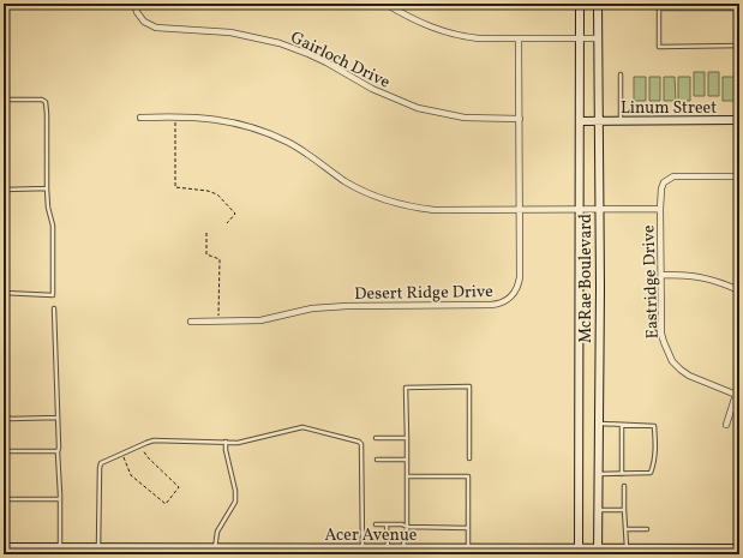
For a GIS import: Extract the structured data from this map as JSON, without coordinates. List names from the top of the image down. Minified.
{"streets":{"main road":["Linum Street","McRae Boulevard","Acer Avenue"],"street":["Gairloch Drive","Eastridge Drive","Desert Ridge Drive"]},"crossings":[["Gairloch Drive","Desert Ridge Drive"],["Linum Street","McRae Boulevard"],["McRae Boulevard","Acer Avenue"]]}
